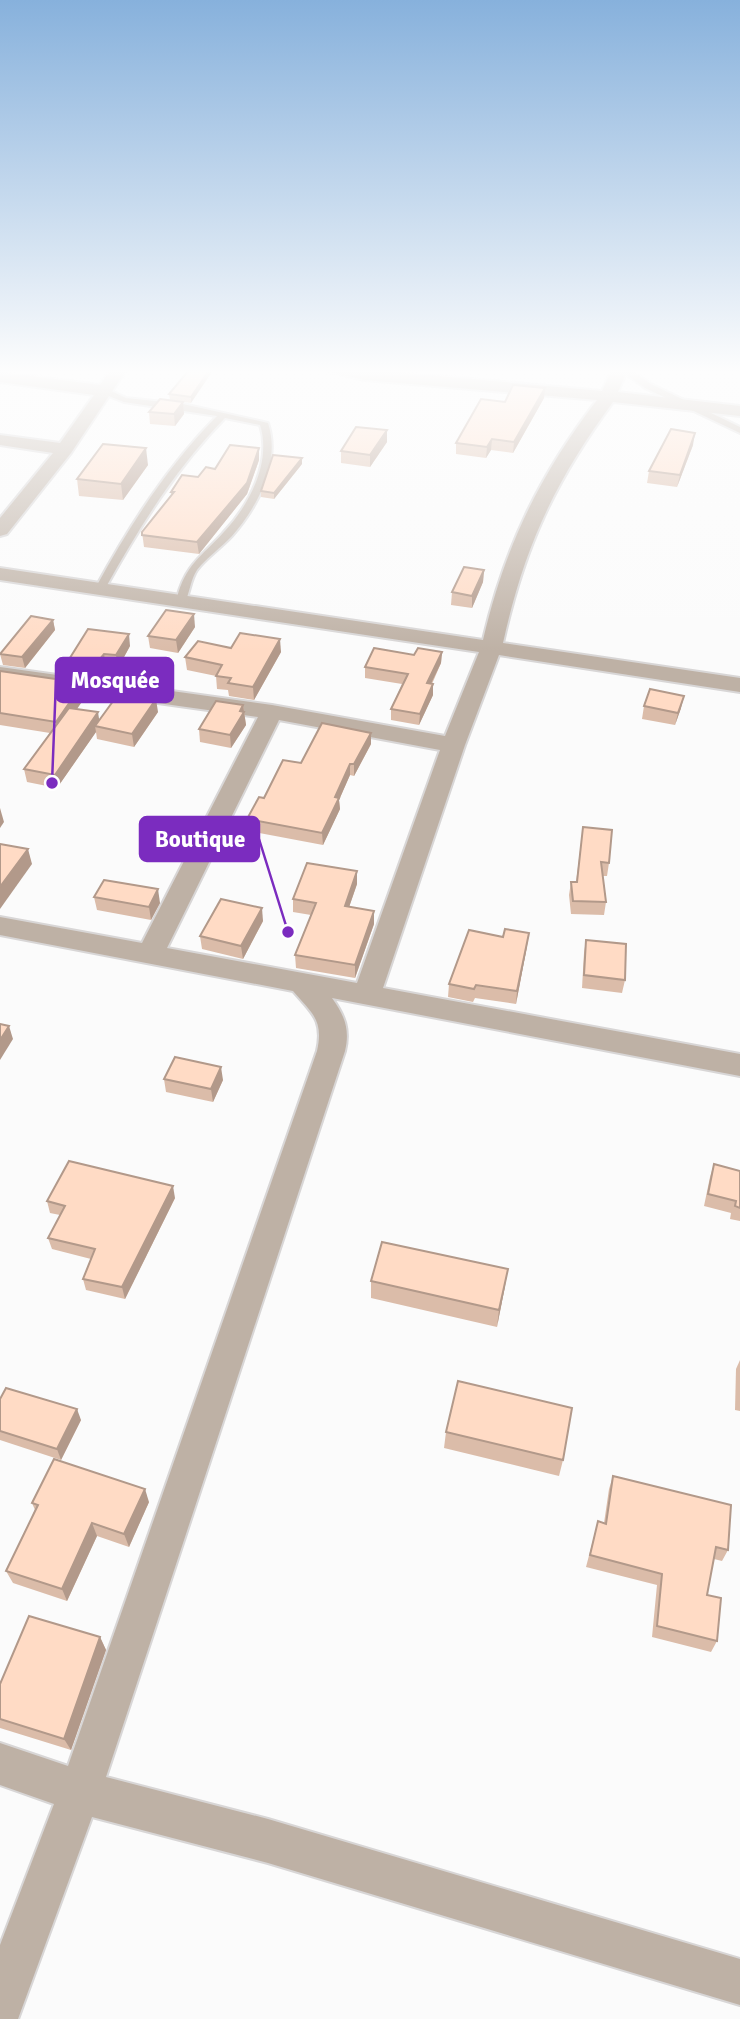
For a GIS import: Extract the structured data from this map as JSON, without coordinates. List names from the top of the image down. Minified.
{"places":["Mosquée","Boutique"]}
